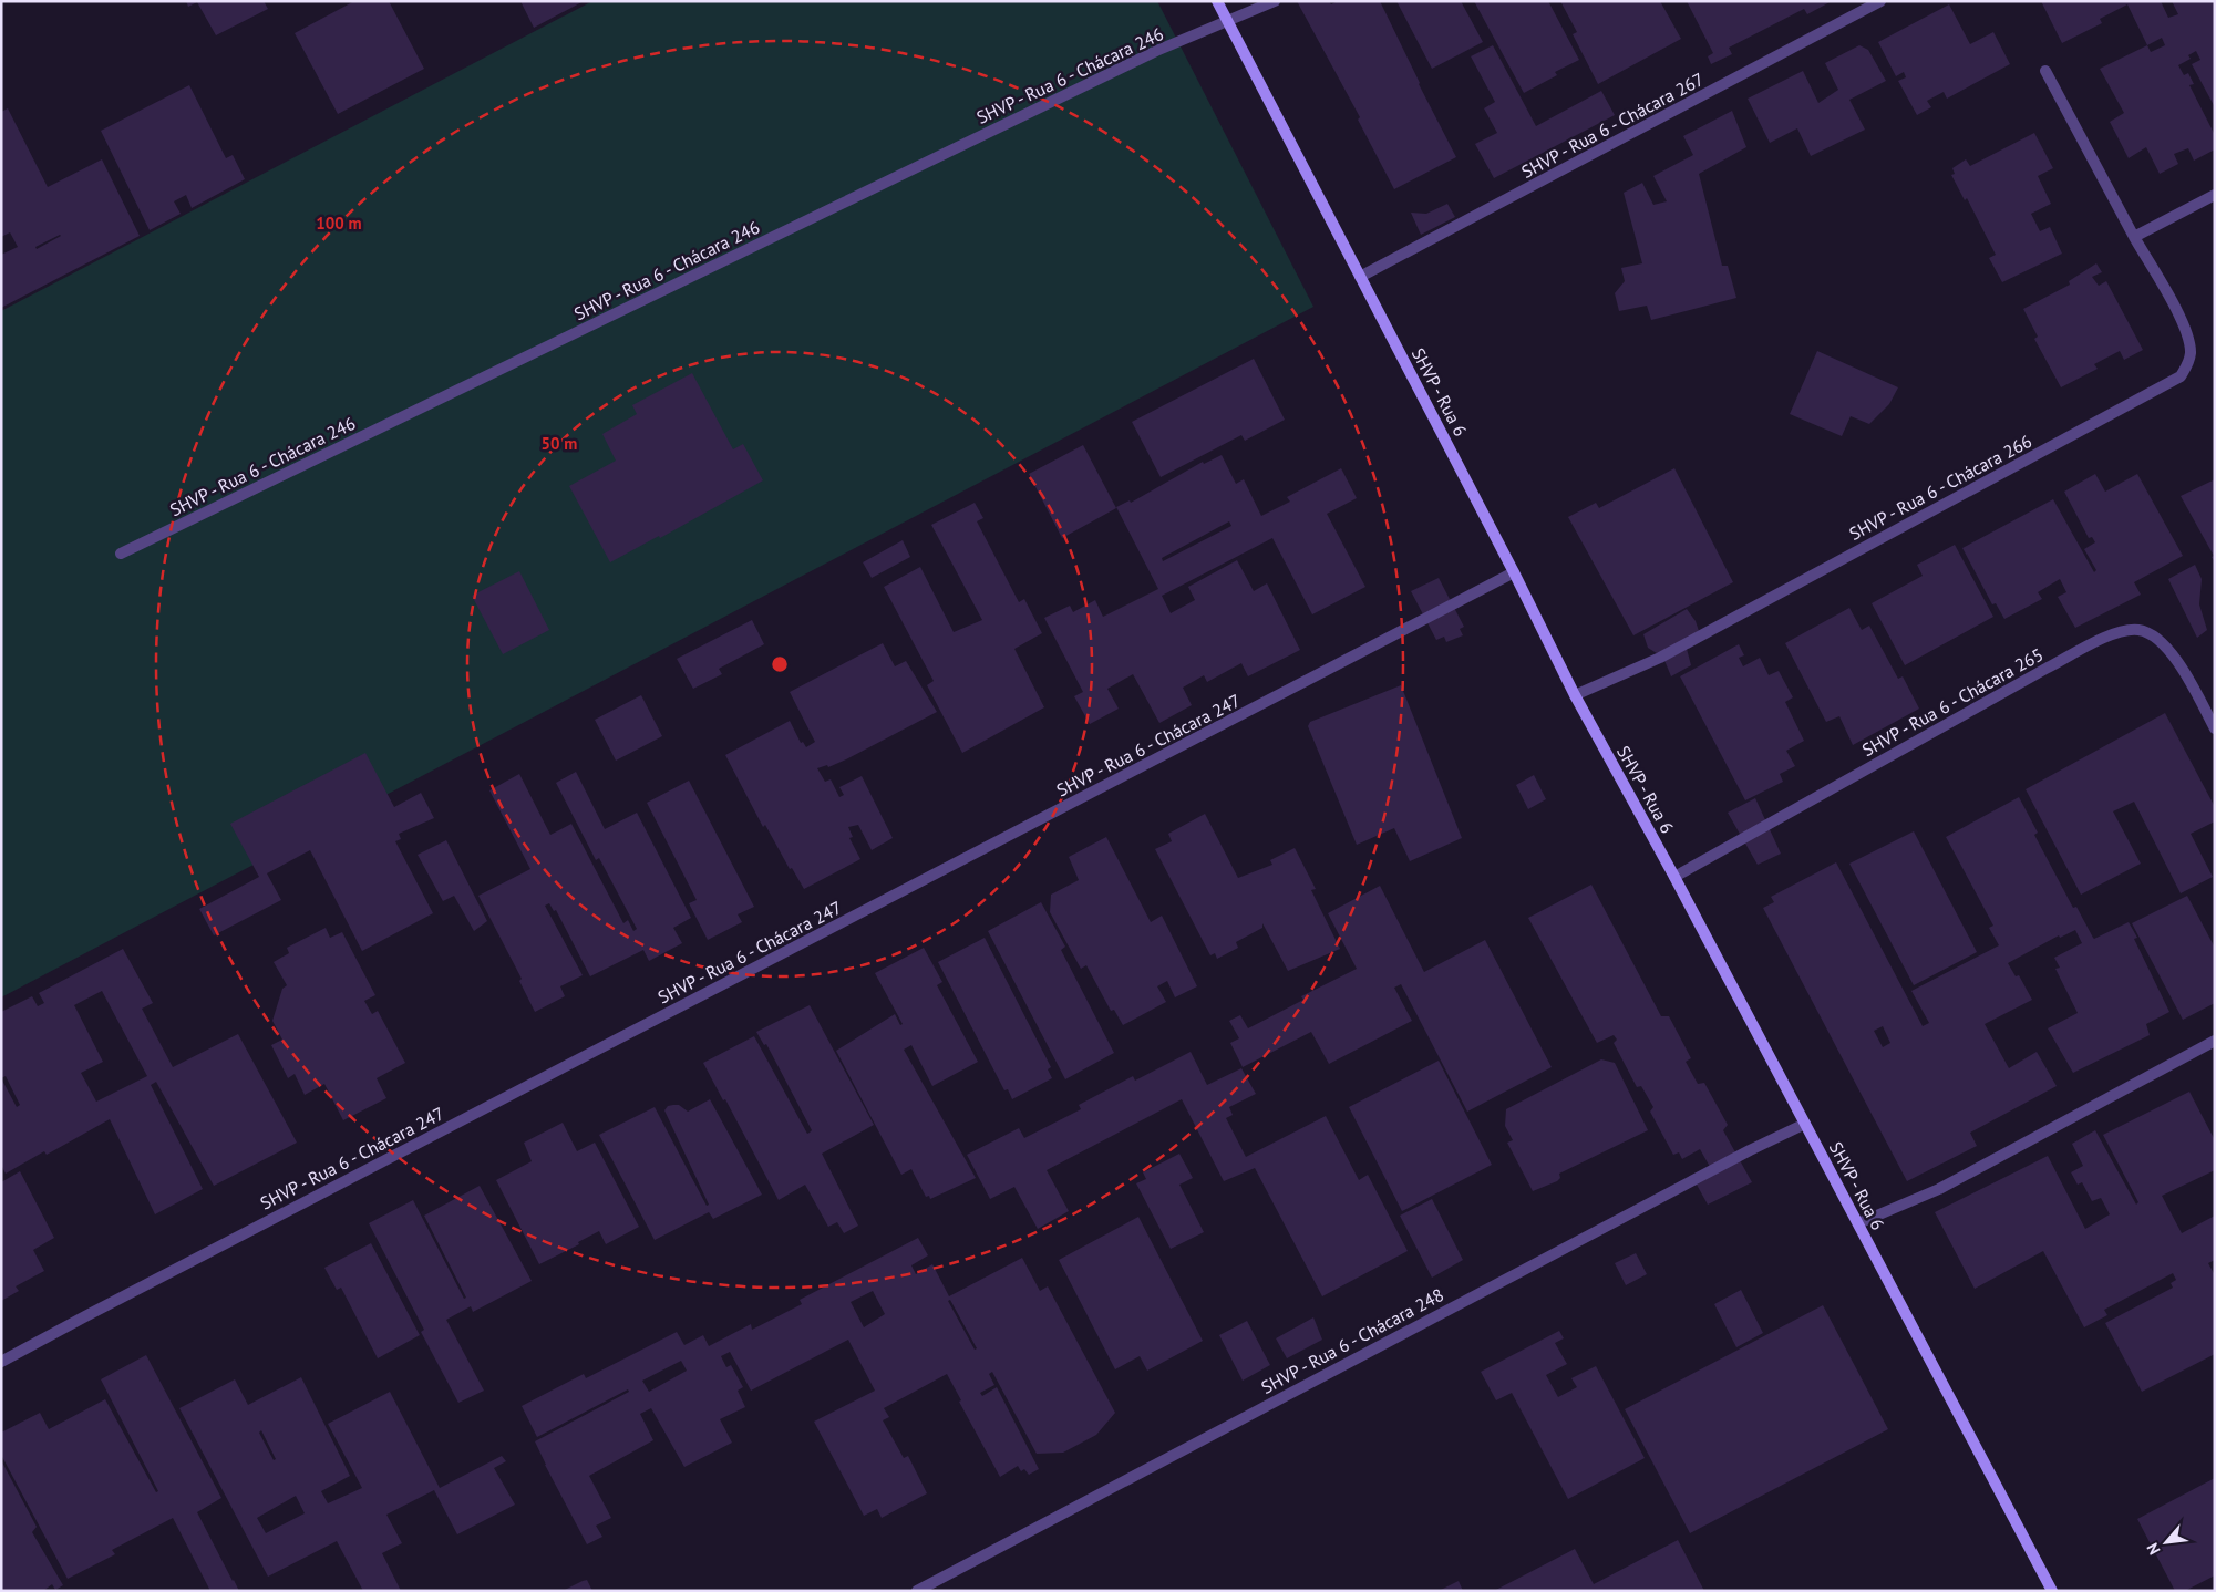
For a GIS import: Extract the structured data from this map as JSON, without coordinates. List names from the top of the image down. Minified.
{"streets":{"street":["SHVP - Rua 6 - Chácara 246","SHVP - Rua 6 - Chácara 267","SHVP - Rua 6","SHVP - Rua 6 - Chácara 266","SHVP - Rua 6 - Chácara 265","SHVP - Rua 6 - Chácara 247","SHVP - Rua 6 - Chácara 248"]},"crossings":[["SHVP - Rua 6 - Chácara 246","SHVP - Rua 6"],["SHVP - Rua 6 - Chácara 267","SHVP - Rua 6"],["SHVP - Rua 6","SHVP - Rua 6 - Chácara 266"],["SHVP - Rua 6","SHVP - Rua 6 - Chácara 265"],["SHVP - Rua 6","SHVP - Rua 6 - Chácara 247"],["SHVP - Rua 6","SHVP - Rua 6 - Chácara 248"]],"north":"bottom left","rings":["100 m","50 m"]}
